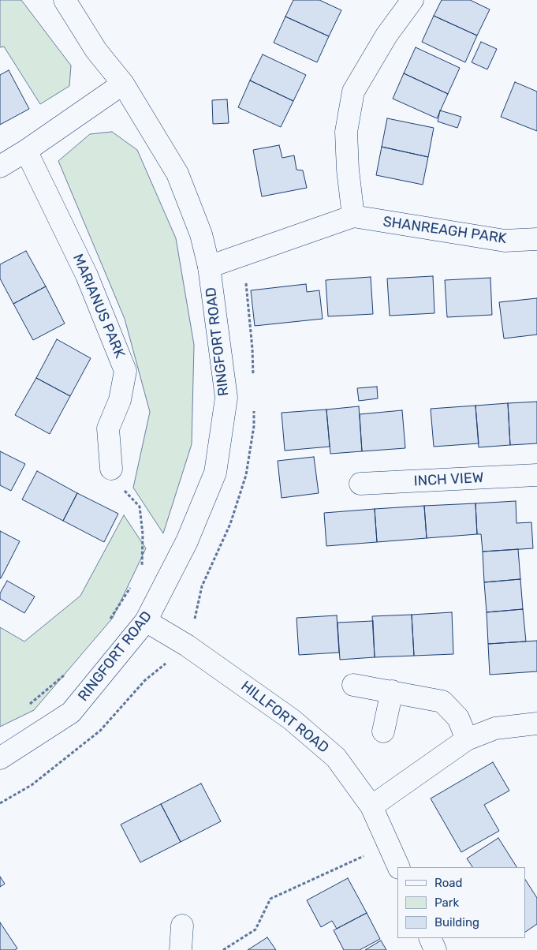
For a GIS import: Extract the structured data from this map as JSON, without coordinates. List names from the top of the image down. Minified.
{"streets":{"street":["SHANREAGH PARK","MARIANUS PARK","RINGFORT ROAD","INCH VIEW","HILLFORT ROAD"]},"crossings":[["SHANREAGH PARK","RINGFORT ROAD"],["RINGFORT ROAD","HILLFORT ROAD"]],"legend":["Road","Park","Building"]}
